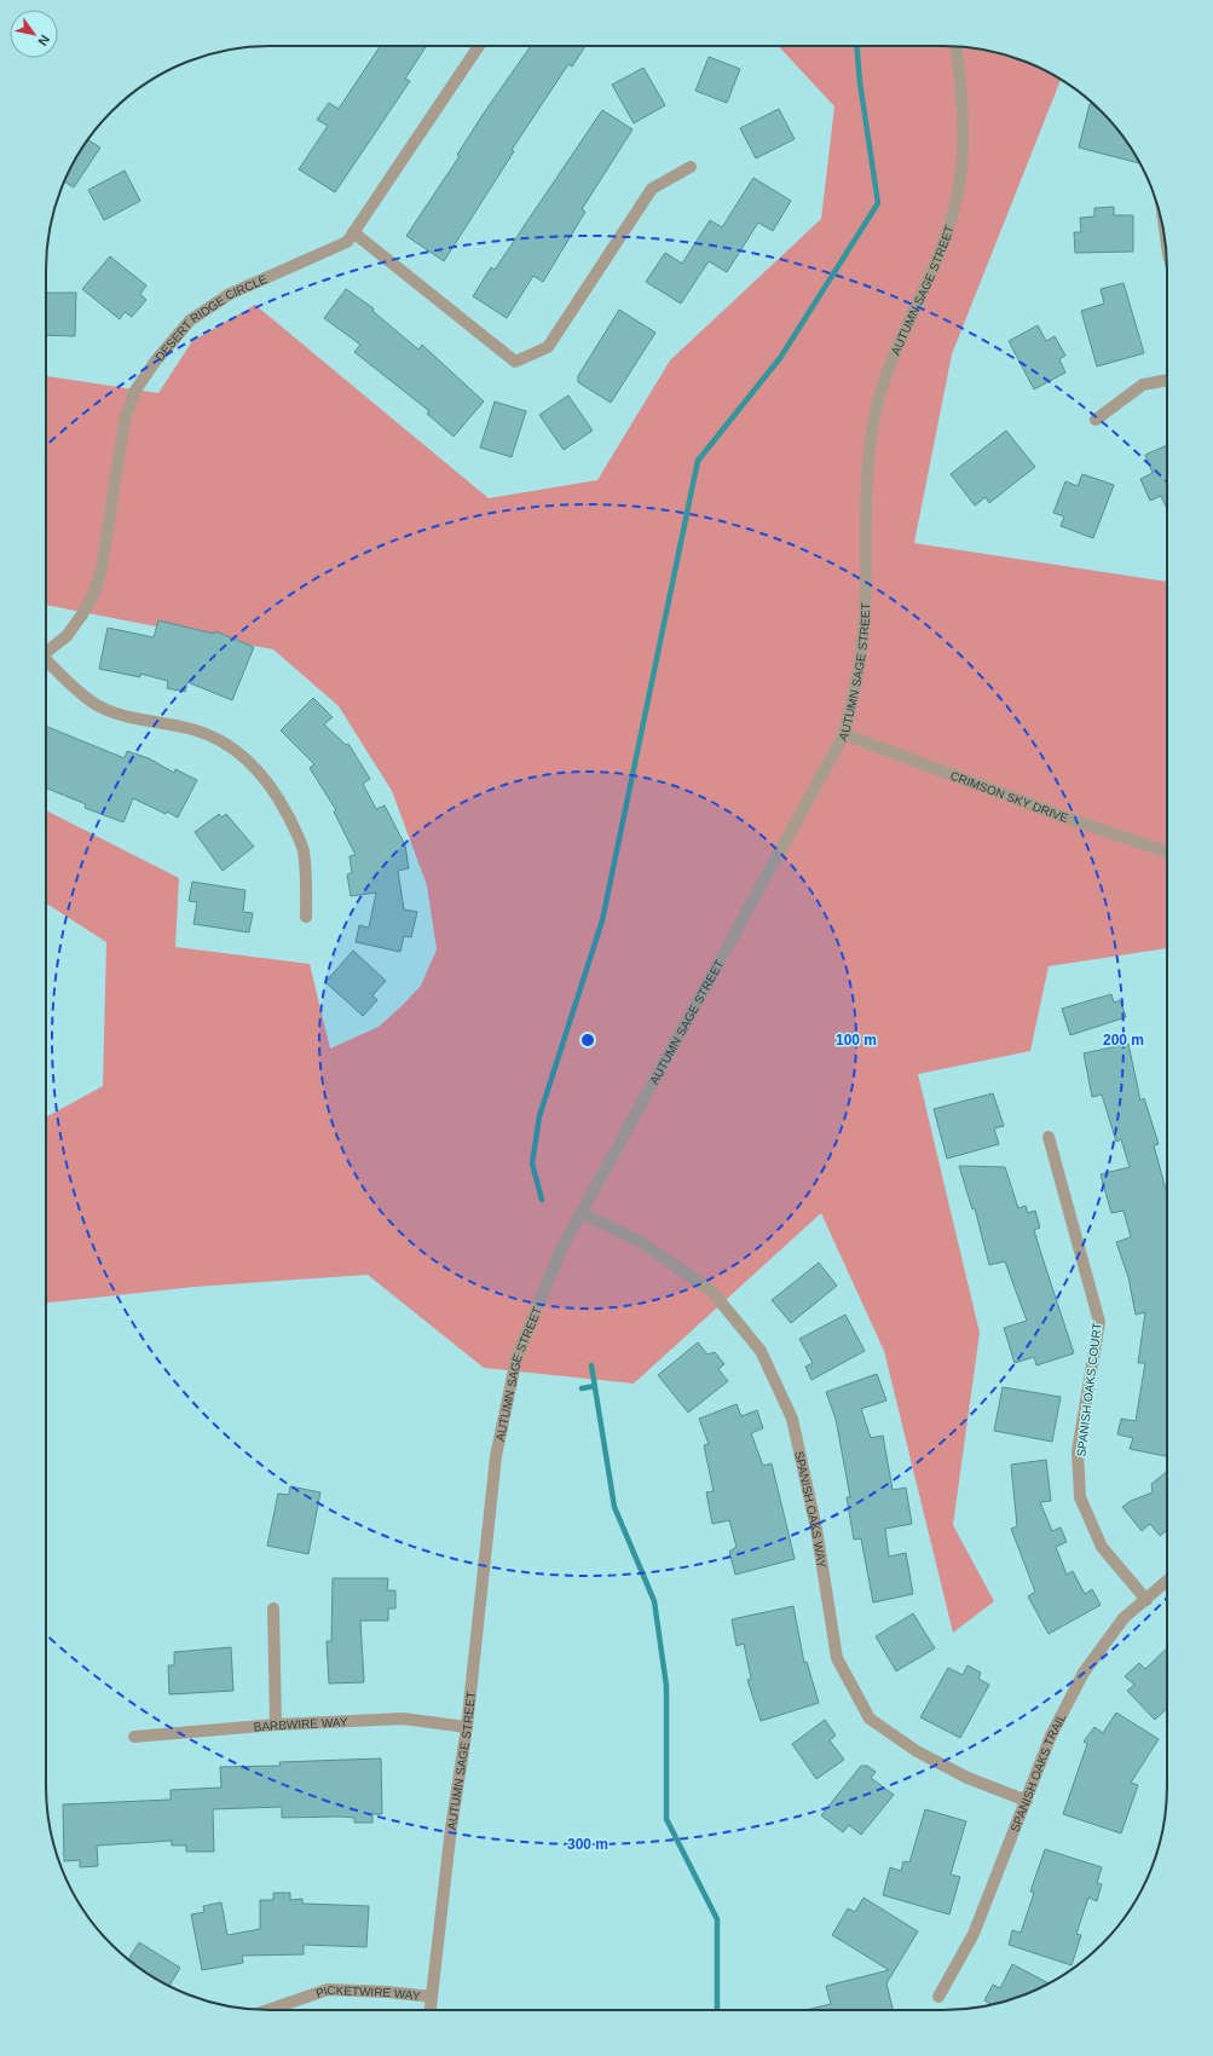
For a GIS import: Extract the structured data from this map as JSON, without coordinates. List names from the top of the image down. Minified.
{"streets":{"street":["AUTUMN SAGE STREET","DESERT RIDGE CIRCLE","CRIMSON SKY DRIVE","SPANISH OAKS COURT","SPANISH OAKS WAY","BARBWIRE WAY","SPANISH OAKS TRAIL","PICKETWIRE WAY"]},"crossings":[["AUTUMN SAGE STREET","CRIMSON SKY DRIVE"],["AUTUMN SAGE STREET","SPANISH OAKS WAY"],["AUTUMN SAGE STREET","BARBWIRE WAY"],["AUTUMN SAGE STREET","PICKETWIRE WAY"],["SPANISH OAKS COURT","SPANISH OAKS TRAIL"],["SPANISH OAKS WAY","SPANISH OAKS TRAIL"]],"north":"bottom right","rings":["100 m","200 m","300 m"]}
